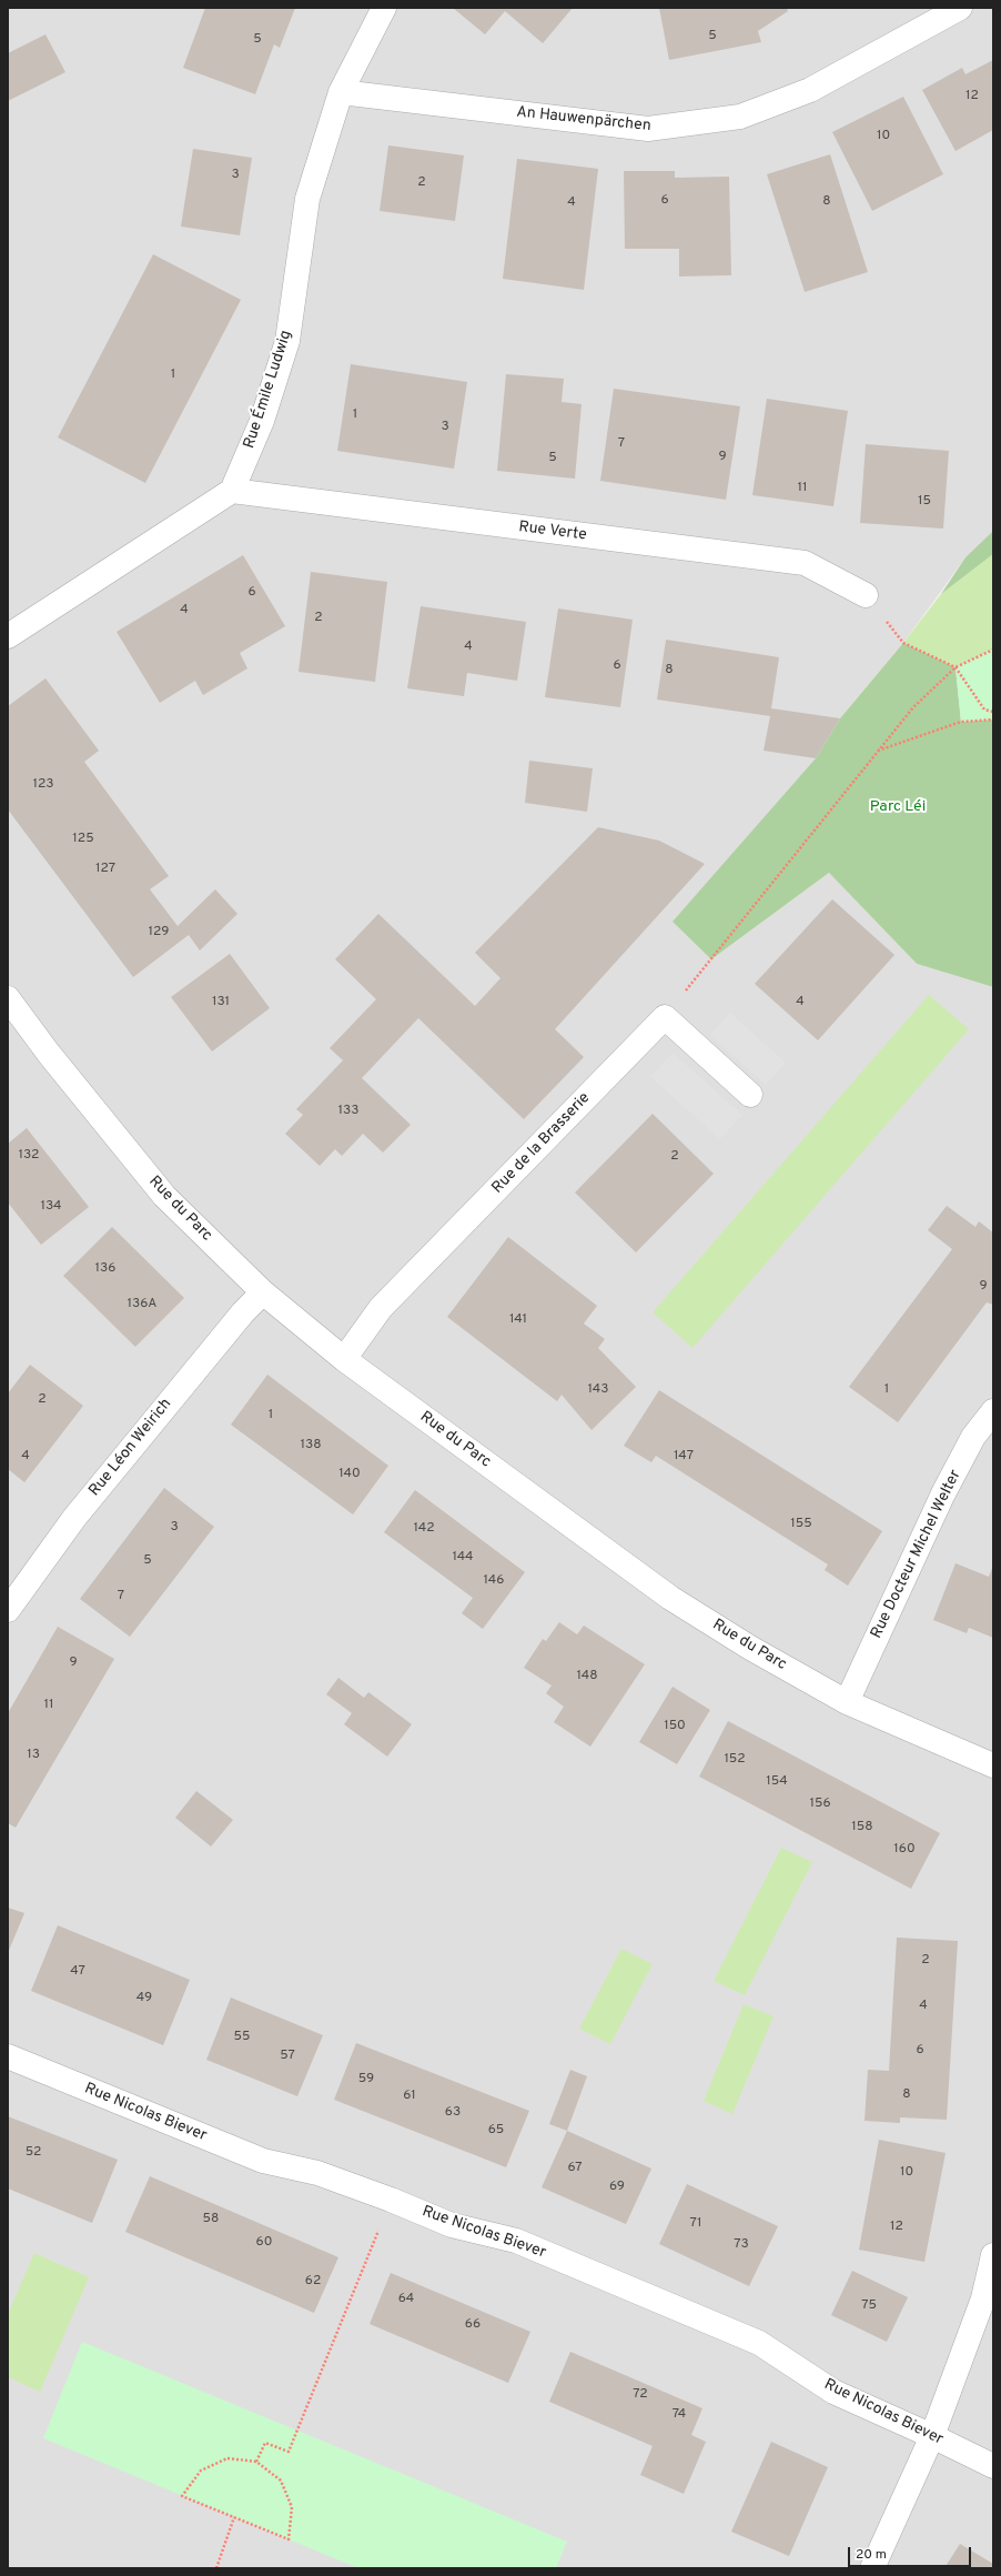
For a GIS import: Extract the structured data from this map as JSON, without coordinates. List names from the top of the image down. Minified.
{"streets":{"street":["An Hauwenpärchen","Rue Émile Ludwig","Rue Verte","Rue de la Brasserie","Rue du Parc","Rue Léon Weirich","Rue Docteur Michel Welter","Rue Nicolas Biever"]},"crossings":[["An Hauwenpärchen","Rue Émile Ludwig"],["Rue Émile Ludwig","Rue Verte"],["Rue de la Brasserie","Rue du Parc"],["Rue du Parc","Rue Léon Weirich"],["Rue du Parc","Rue Docteur Michel Welter"]],"parks":["Parc Léi"],"house_numbers":["5","5","12","10","3","2","6","8","4","1","1","3","7","9","5","11","15","6","4","2","4","6","8","123","125","127","129","131","4","133","132","2","134","136","9","136A","141","143","1","2","1","138","4","147","140","155","3","142","144","5","146","7","9","148","11","150","13","152","154","156","158","160","2","47","49","4","55","6","57","59","8","61","63","65","52","67","10","69","58","71","12","60","73","62","64","75","66","72","74"],"scale_bar":"20 m"}
